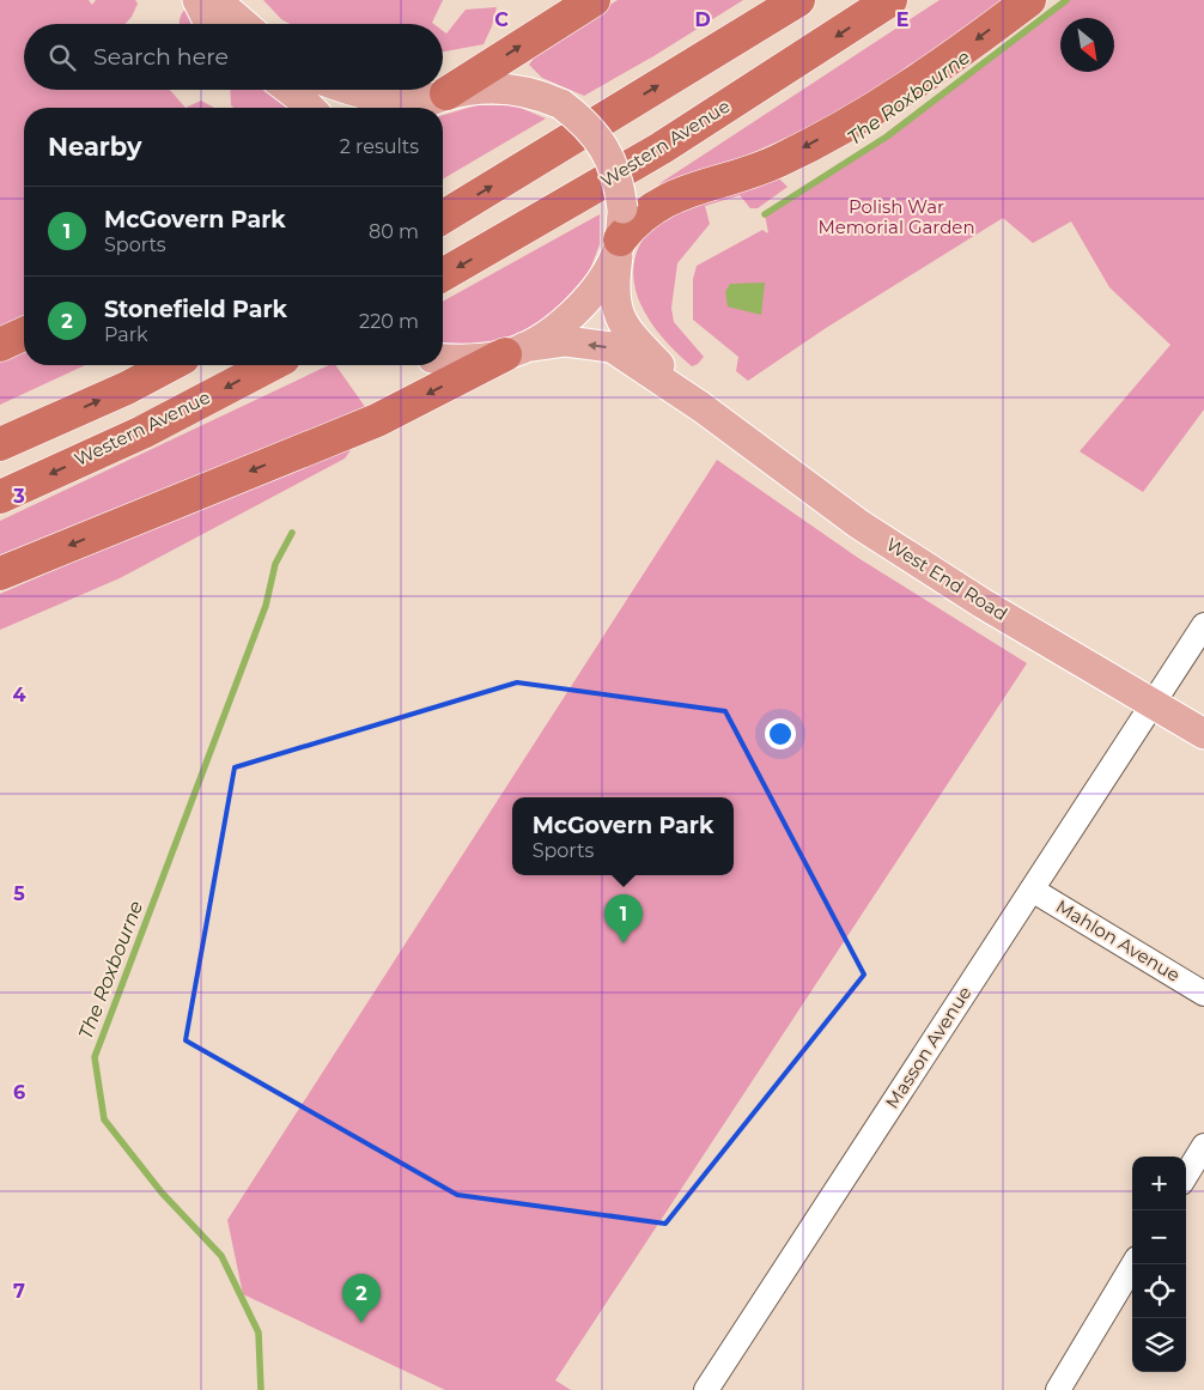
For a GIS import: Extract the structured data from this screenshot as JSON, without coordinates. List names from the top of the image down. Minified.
{"streets":{"highway":["Western Avenue"],"main road":["West End Road"],"street":["Mahlon Avenue","Masson Avenue"]},"crossings":[["West End Road","Masson Avenue"],["Mahlon Avenue","Masson Avenue"]],"water":["The Roxbourne"],"parks":["Polish War Memorial Garden"],"north":"bottom right","page":{"search":"Search here","heading":["Nearby","2 results"],"list":[{"mark":"1","name":"McGovern Park","note":"Sports","value":"80 m"},{"mark":"2","name":"Stonefield Park","note":"Park","value":"220 m"}],"popup":["McGovern Park","Sports"],"pins":["1","2"],"map_buttons":["+","−"]},"grid":{"columns":["C","D","E"],"rows":["3","4","5","6","7"]}}
